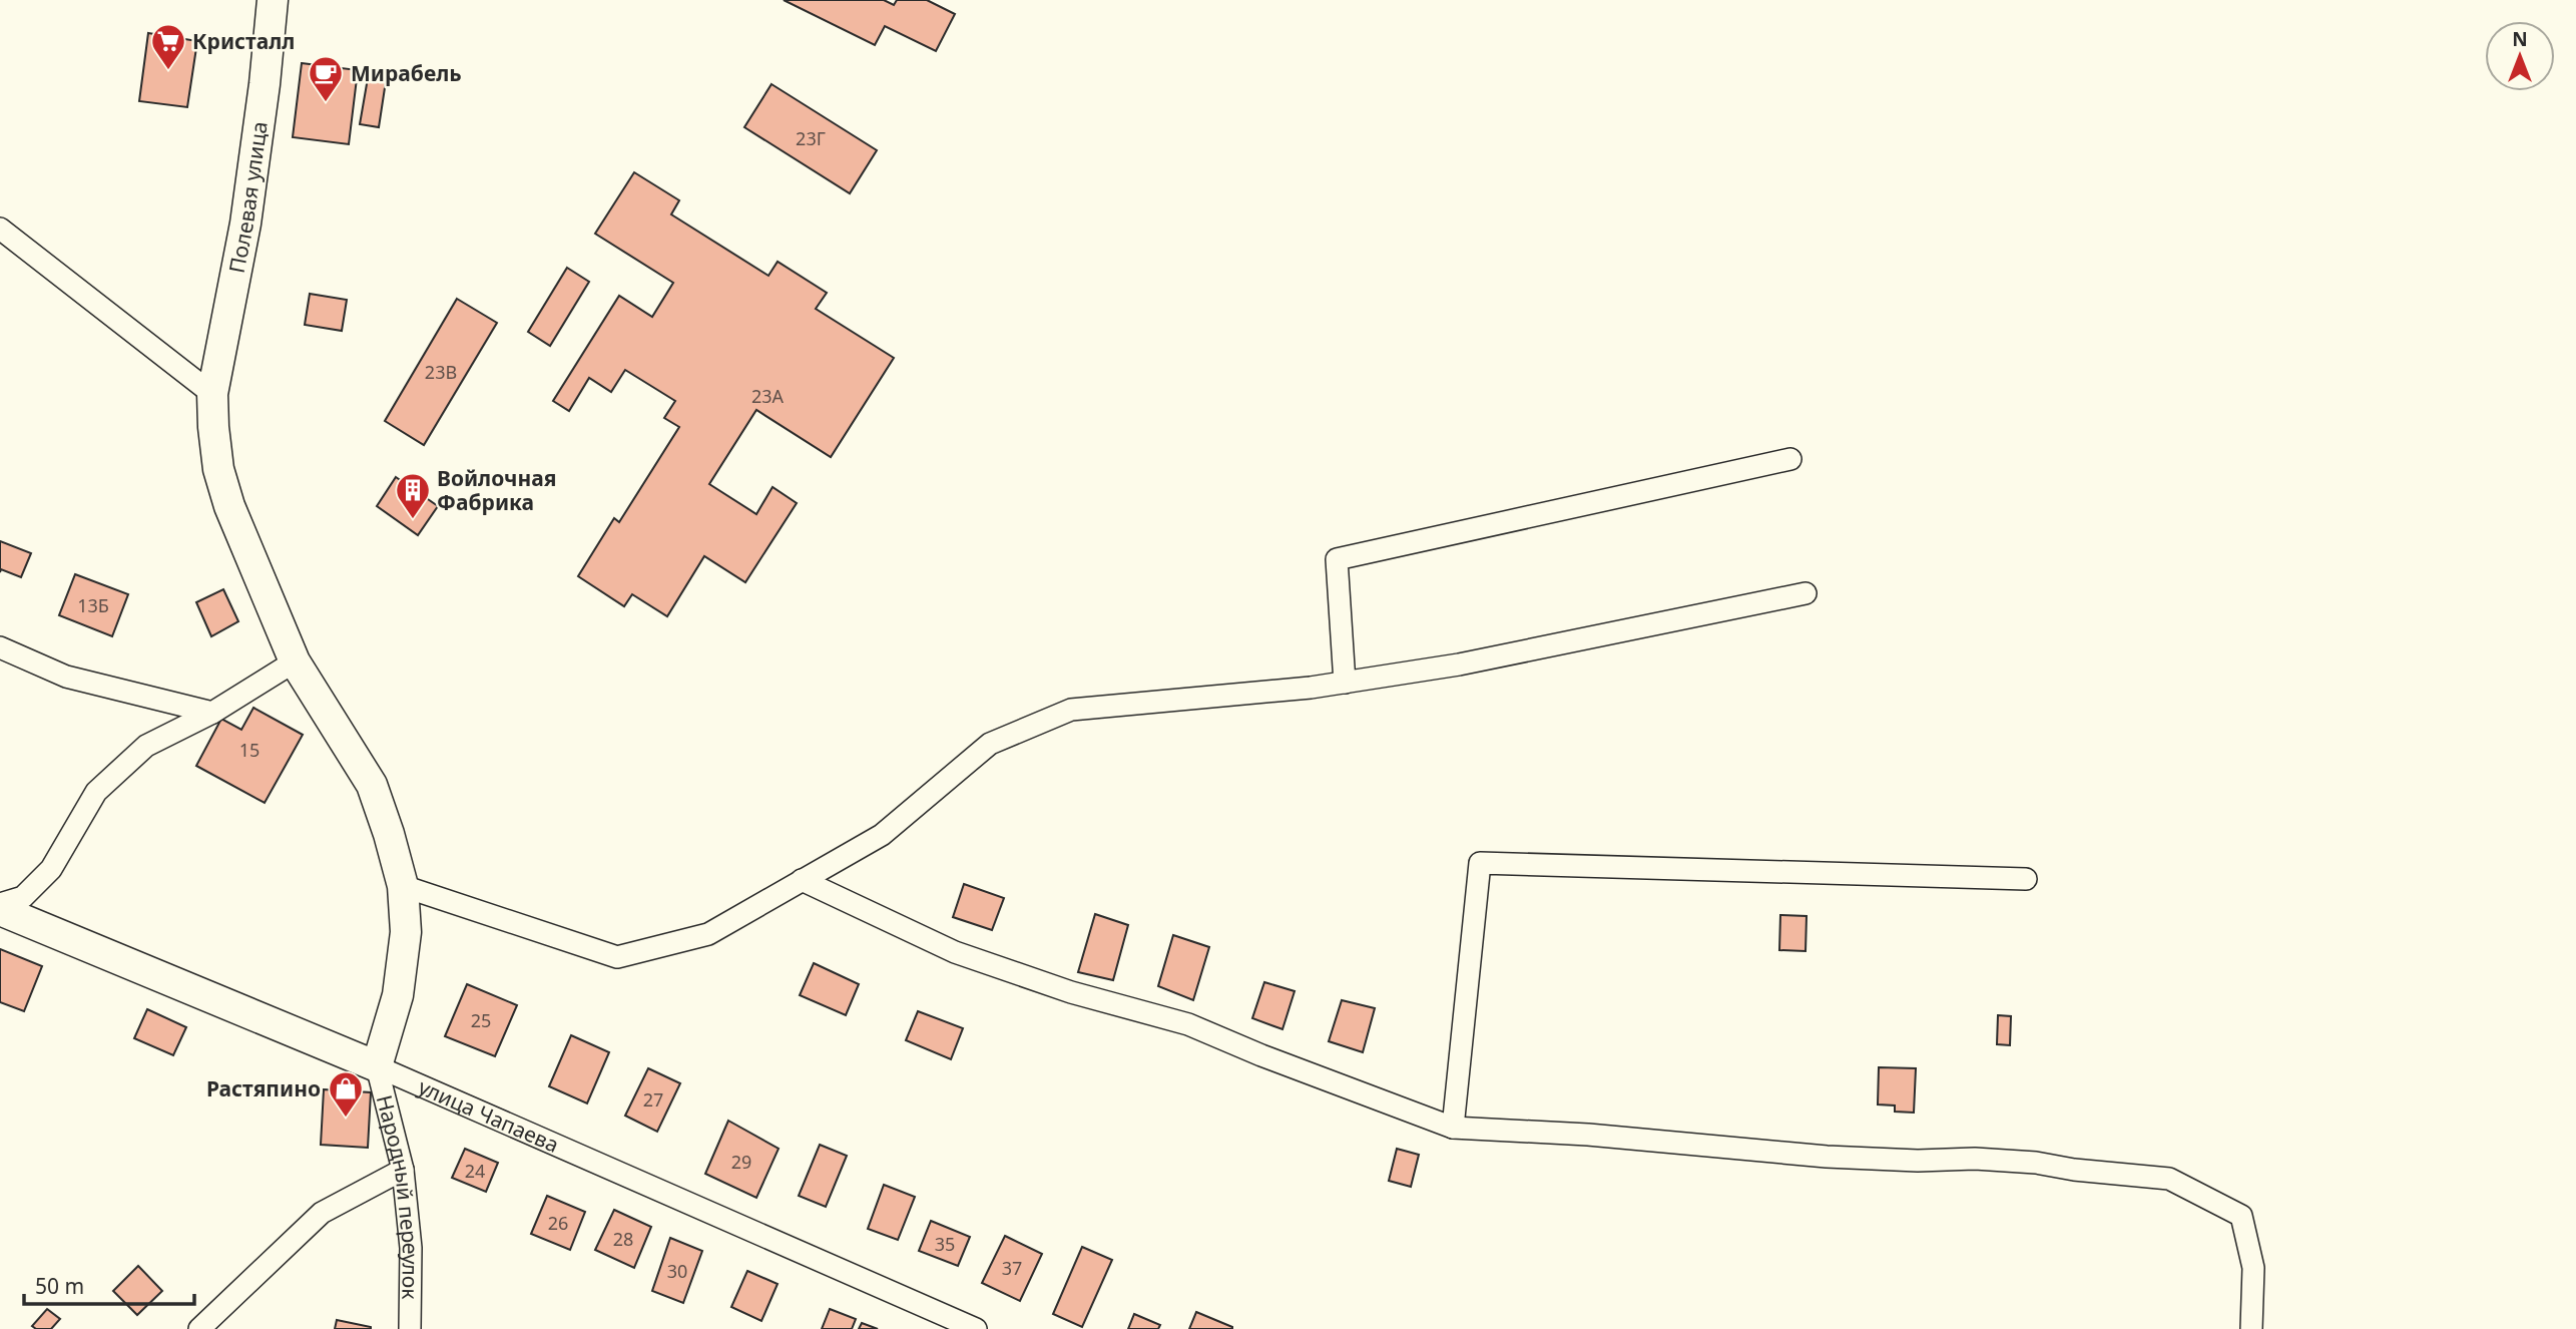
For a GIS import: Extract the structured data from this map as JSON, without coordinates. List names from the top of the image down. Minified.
{"streets":{"street":["Полевая улица","улица Чапаева","Народный переулок"]},"crossings":[["Полевая улица","улица Чапаева"],["Полевая улица","Народный переулок"],["улица Чапаева","Народный переулок"]],"places":{"supermarket":["Кристалл"],"cafe":["Мирабель"],"building":["Войлочная Фабрика"],"shop":["Растяпино"]},"house_numbers":["23Г","23В","23А","13Б","15","25","27","29","24","26","28","35","37","30"],"scale_bar":"50 m","north":"top"}
